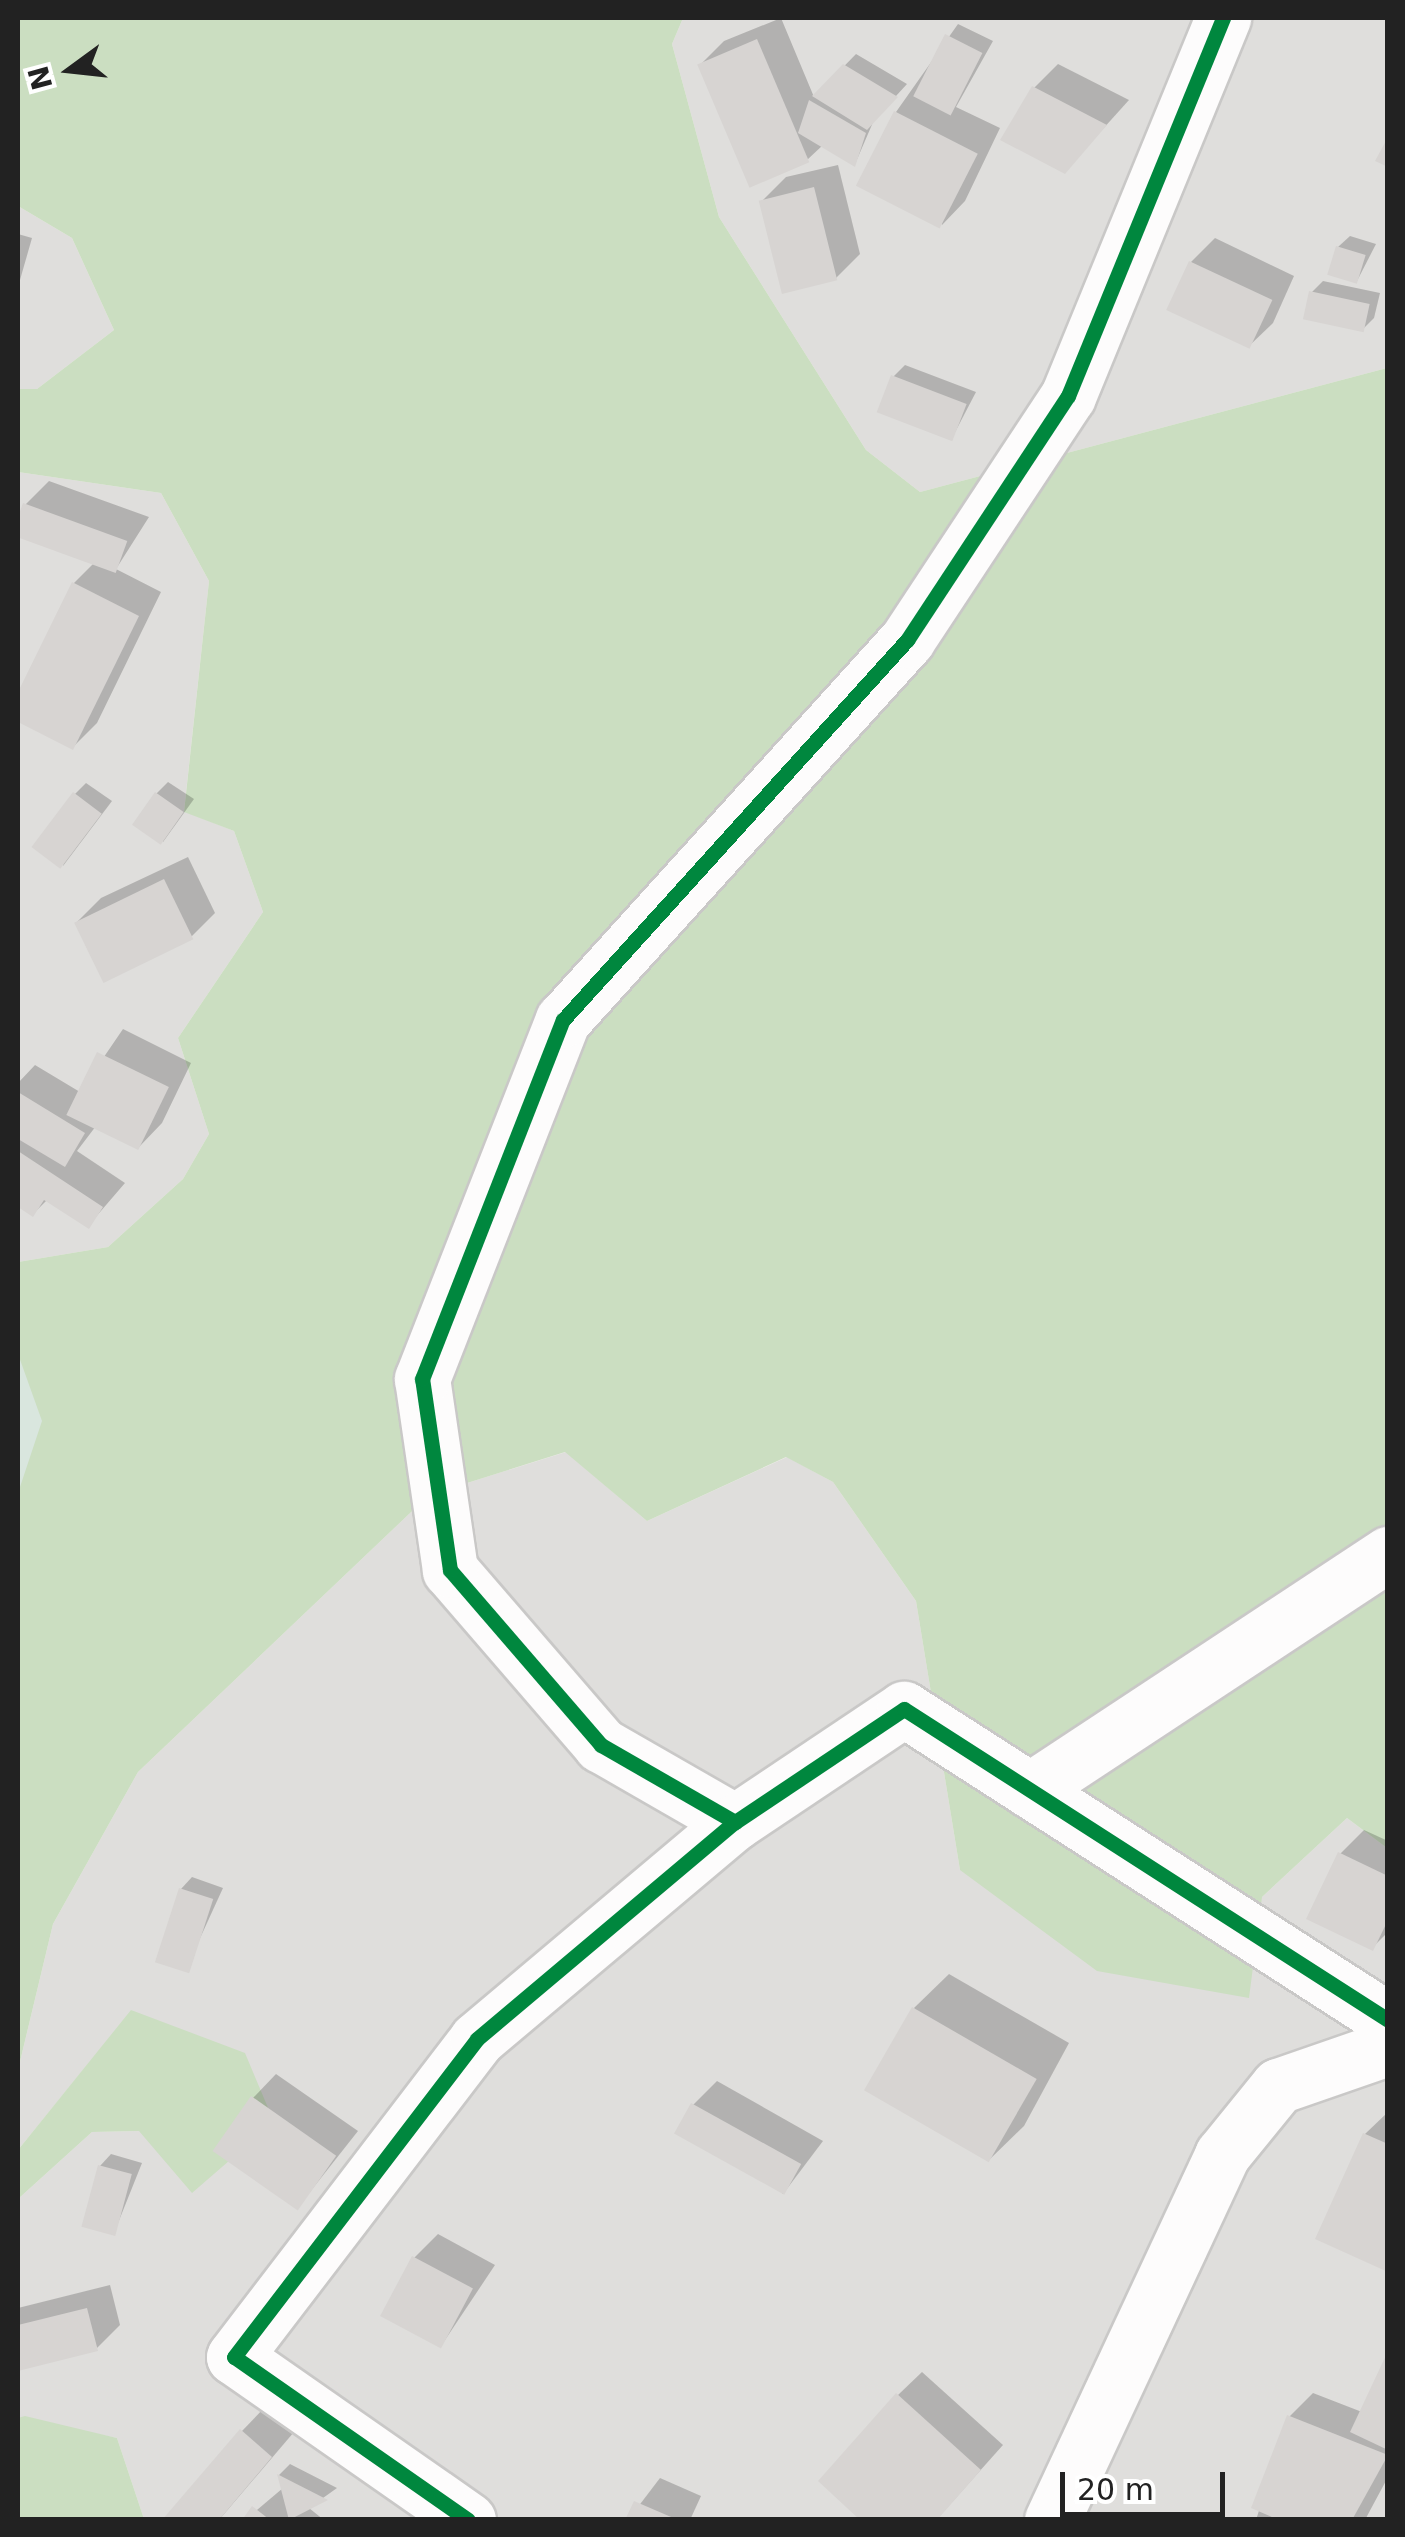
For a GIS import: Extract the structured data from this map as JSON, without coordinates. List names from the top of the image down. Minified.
{"scale_bar":"20 m","north":"left"}
